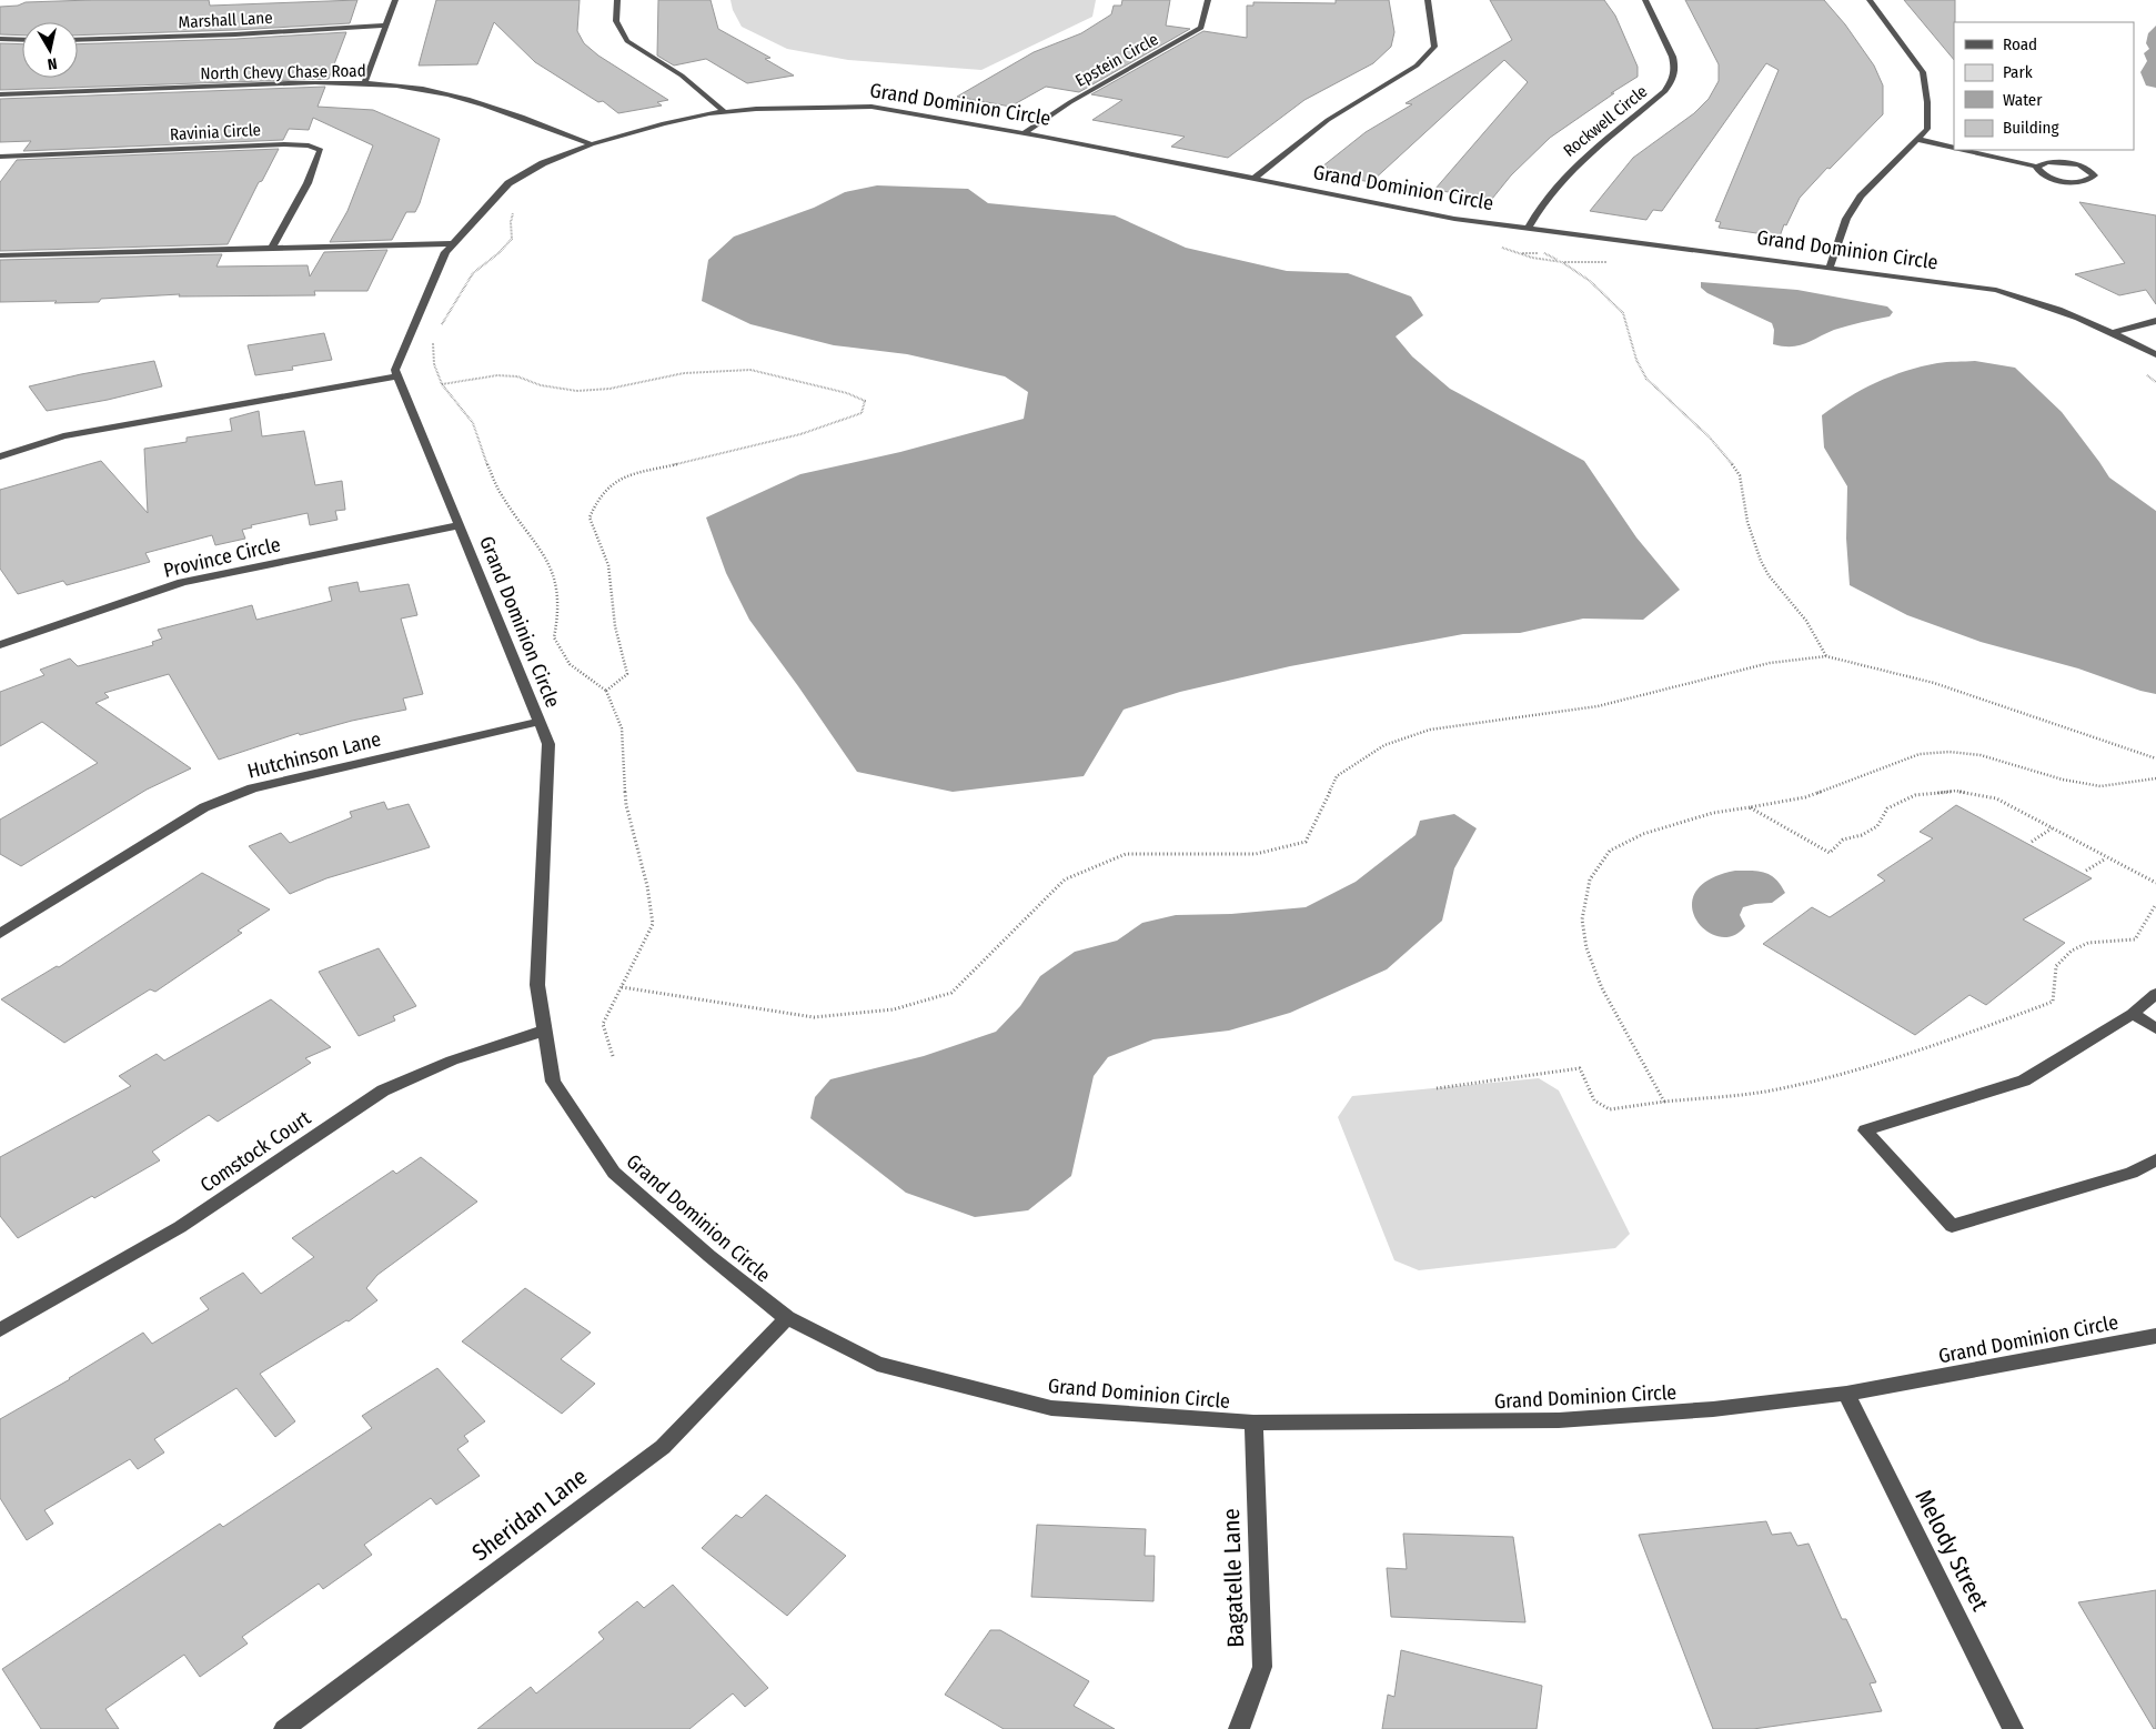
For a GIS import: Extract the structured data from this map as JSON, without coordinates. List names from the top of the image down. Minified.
{"streets":{"street":["Marshall Lane","Epstein Circle","North Chevy Chase Road","Grand Dominion Circle","Rockwell Circle","Ravinia Circle","Province Circle","Hutchinson Lane","Comstock Court","Sheridan Lane","Melody Street","Bagatelle Lane"]},"crossings":[["Epstein Circle","Grand Dominion Circle"],["North Chevy Chase Road","Grand Dominion Circle"],["Grand Dominion Circle","Rockwell Circle"],["Grand Dominion Circle","Province Circle"],["Grand Dominion Circle","Hutchinson Lane"],["Grand Dominion Circle","Comstock Court"],["Grand Dominion Circle","Sheridan Lane"],["Grand Dominion Circle","Melody Street"],["Grand Dominion Circle","Bagatelle Lane"]],"legend":["Road","Park","Water","Building"],"north":"bottom"}
